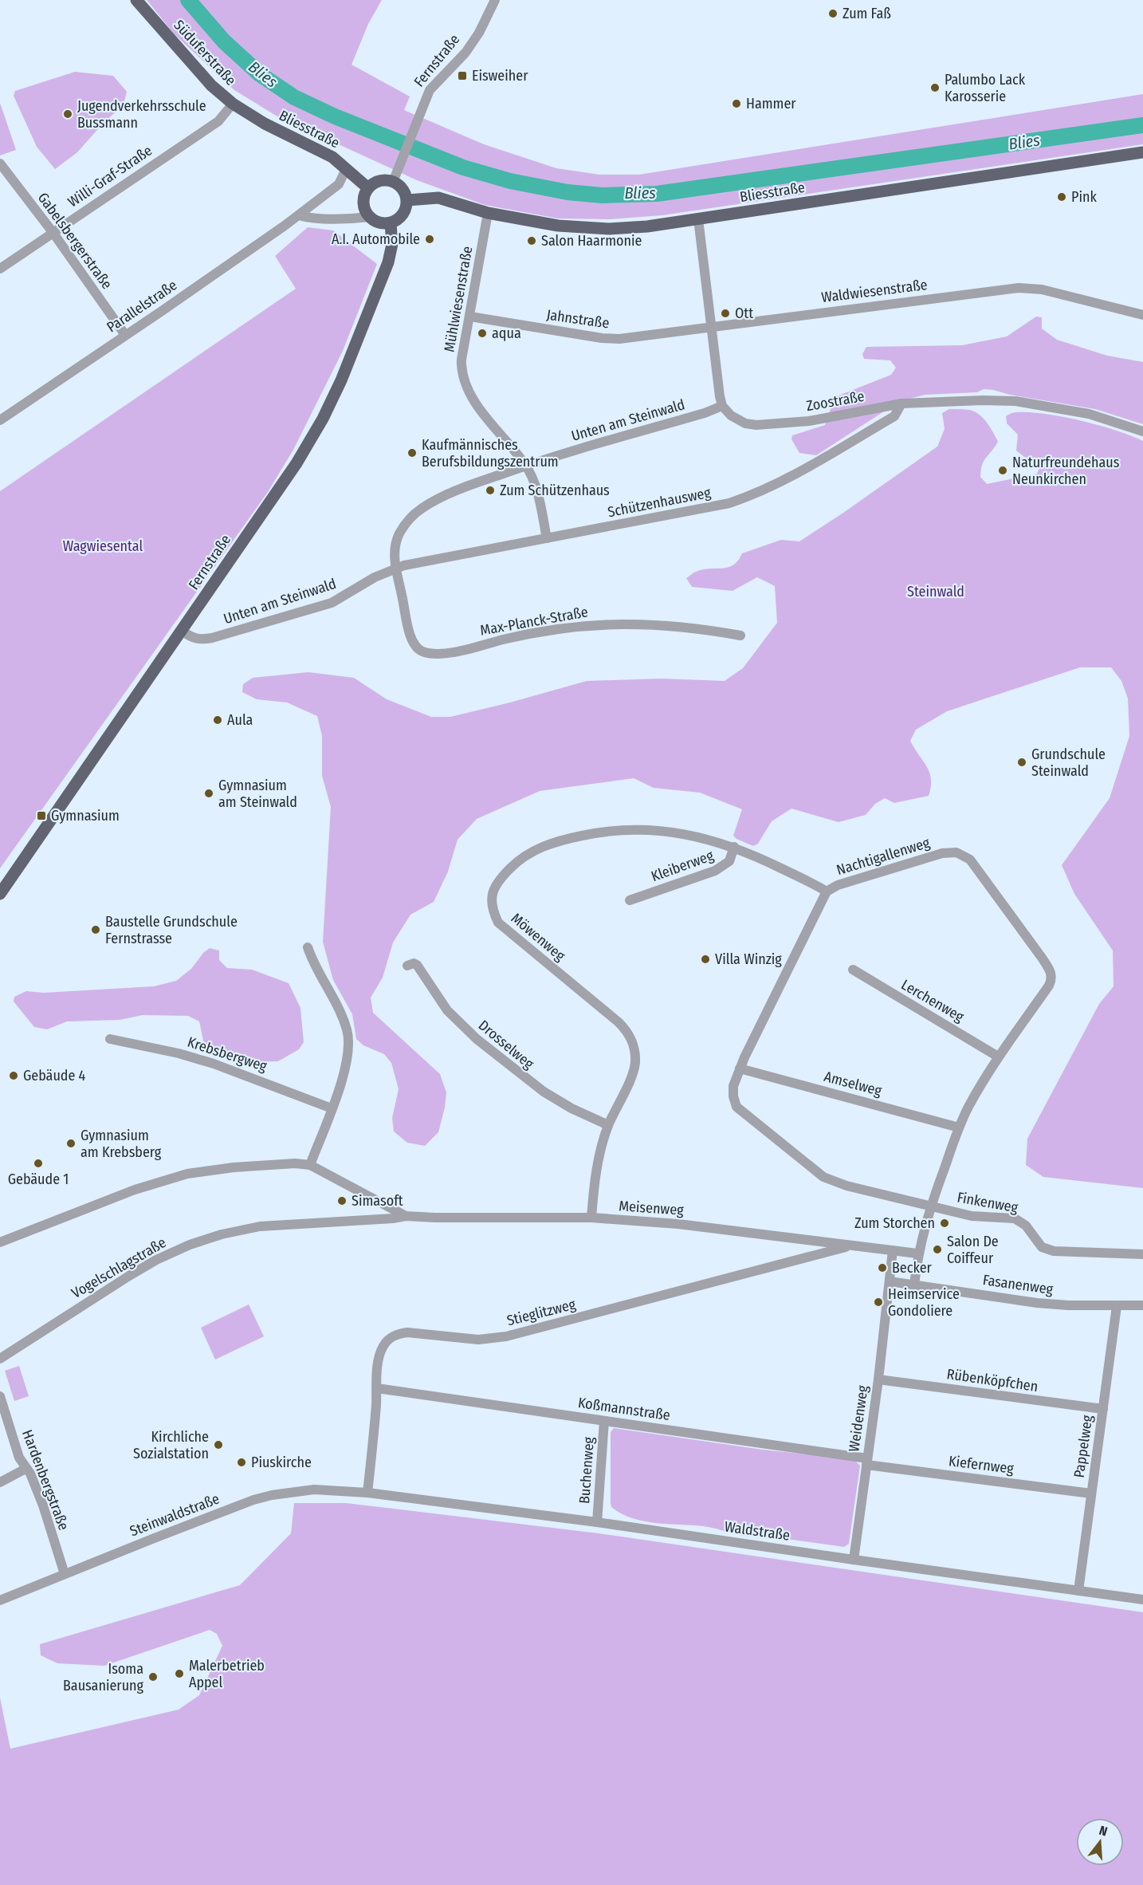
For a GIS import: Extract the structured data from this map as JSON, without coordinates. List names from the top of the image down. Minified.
{"streets":{"main road":["Süduferstraße","Fernstraße","Bliesstraße"],"street":["Willi-Graf-Straße","Gabelsbergerstraße","Waldwiesenstraße","Mühlwiesenstraße","Parallelstraße","Jahnstraße","Zoostraße","Unten am Steinwald","Schützenhausweg","Max-Planck-Straße","Nachtigallenweg","Kleiberweg","Möwenweg","Lerchenweg","Drosselweg","Krebsbergweg","Amselweg","Finkenweg","Meisenweg","Vogelschlagstraße","Fasanenweg","Stieglitzweg","Rübenköpfchen","Koßmannstraße","Weidenweg","Pappelweg","Kiefernweg","Buchenweg","Hardenbergstraße","Steinwaldstraße","Waldstraße"]},"crossings":[["Süduferstraße","Bliesstraße"],["Süduferstraße","Willi-Graf-Straße"],["Fernstraße","Bliesstraße"],["Fernstraße","Unten am Steinwald"],["Bliesstraße","Willi-Graf-Straße"],["Bliesstraße","Mühlwiesenstraße"],["Bliesstraße","Parallelstraße"],["Willi-Graf-Straße","Gabelsbergerstraße"],["Gabelsbergerstraße","Parallelstraße"],["Waldwiesenstraße","Jahnstraße"],["Mühlwiesenstraße","Jahnstraße"],["Mühlwiesenstraße","Unten am Steinwald"],["Mühlwiesenstraße","Schützenhausweg"],["Zoostraße","Unten am Steinwald"],["Zoostraße","Schützenhausweg"],["Unten am Steinwald","Schützenhausweg"],["Unten am Steinwald","Max-Planck-Straße"],["Schützenhausweg","Max-Planck-Straße"],["Nachtigallenweg","Möwenweg"],["Nachtigallenweg","Lerchenweg"],["Nachtigallenweg","Amselweg"],["Nachtigallenweg","Finkenweg"],["Nachtigallenweg","Meisenweg"],["Nachtigallenweg","Fasanenweg"],["Kleiberweg","Möwenweg"],["Möwenweg","Drosselweg"],["Möwenweg","Meisenweg"],["Meisenweg","Vogelschlagstraße"],["Meisenweg","Stieglitzweg"],["Meisenweg","Weidenweg"],["Fasanenweg","Weidenweg"],["Fasanenweg","Pappelweg"],["Stieglitzweg","Koßmannstraße"],["Stieglitzweg","Steinwaldstraße"],["Stieglitzweg","Waldstraße"],["Rübenköpfchen","Weidenweg"],["Rübenköpfchen","Pappelweg"],["Koßmannstraße","Weidenweg"],["Koßmannstraße","Kiefernweg"],["Koßmannstraße","Buchenweg"],["Weidenweg","Kiefernweg"],["Weidenweg","Waldstraße"],["Pappelweg","Kiefernweg"],["Pappelweg","Waldstraße"],["Buchenweg","Waldstraße"],["Hardenbergstraße","Steinwaldstraße"],["Steinwaldstraße","Waldstraße"]],"water":["Blies"],"parks":["Wagwiesental","Steinwald"],"places":{"other":["Zum Faß","Palumbo Lack Karosserie","Hammer","Jugendverkehrsschule Bussmann","Pink","A.I. Automobile","Salon Haarmonie","Ott","aqua","Kaufmännisches Berufsbildungszentrum","Naturfreundehaus Neunkirchen","Zum Schützenhaus","Aula","Grundschule Steinwald","Gymnasium am Steinwald","Baustelle Grundschule Fernstrasse","Villa Winzig","Gebäude 4","Gymnasium am Krebsberg","Gebäude 1","Simasoft","Zum Storchen","Salon De Coiffeur","Becker","Heimservice Gondoliere","Kirchliche Sozialstation","Piuskirche","Malerbetrieb Appel","Isoma Bausanierung"],"transit":["Eisweiher","Gymnasium"]},"north":"top"}
